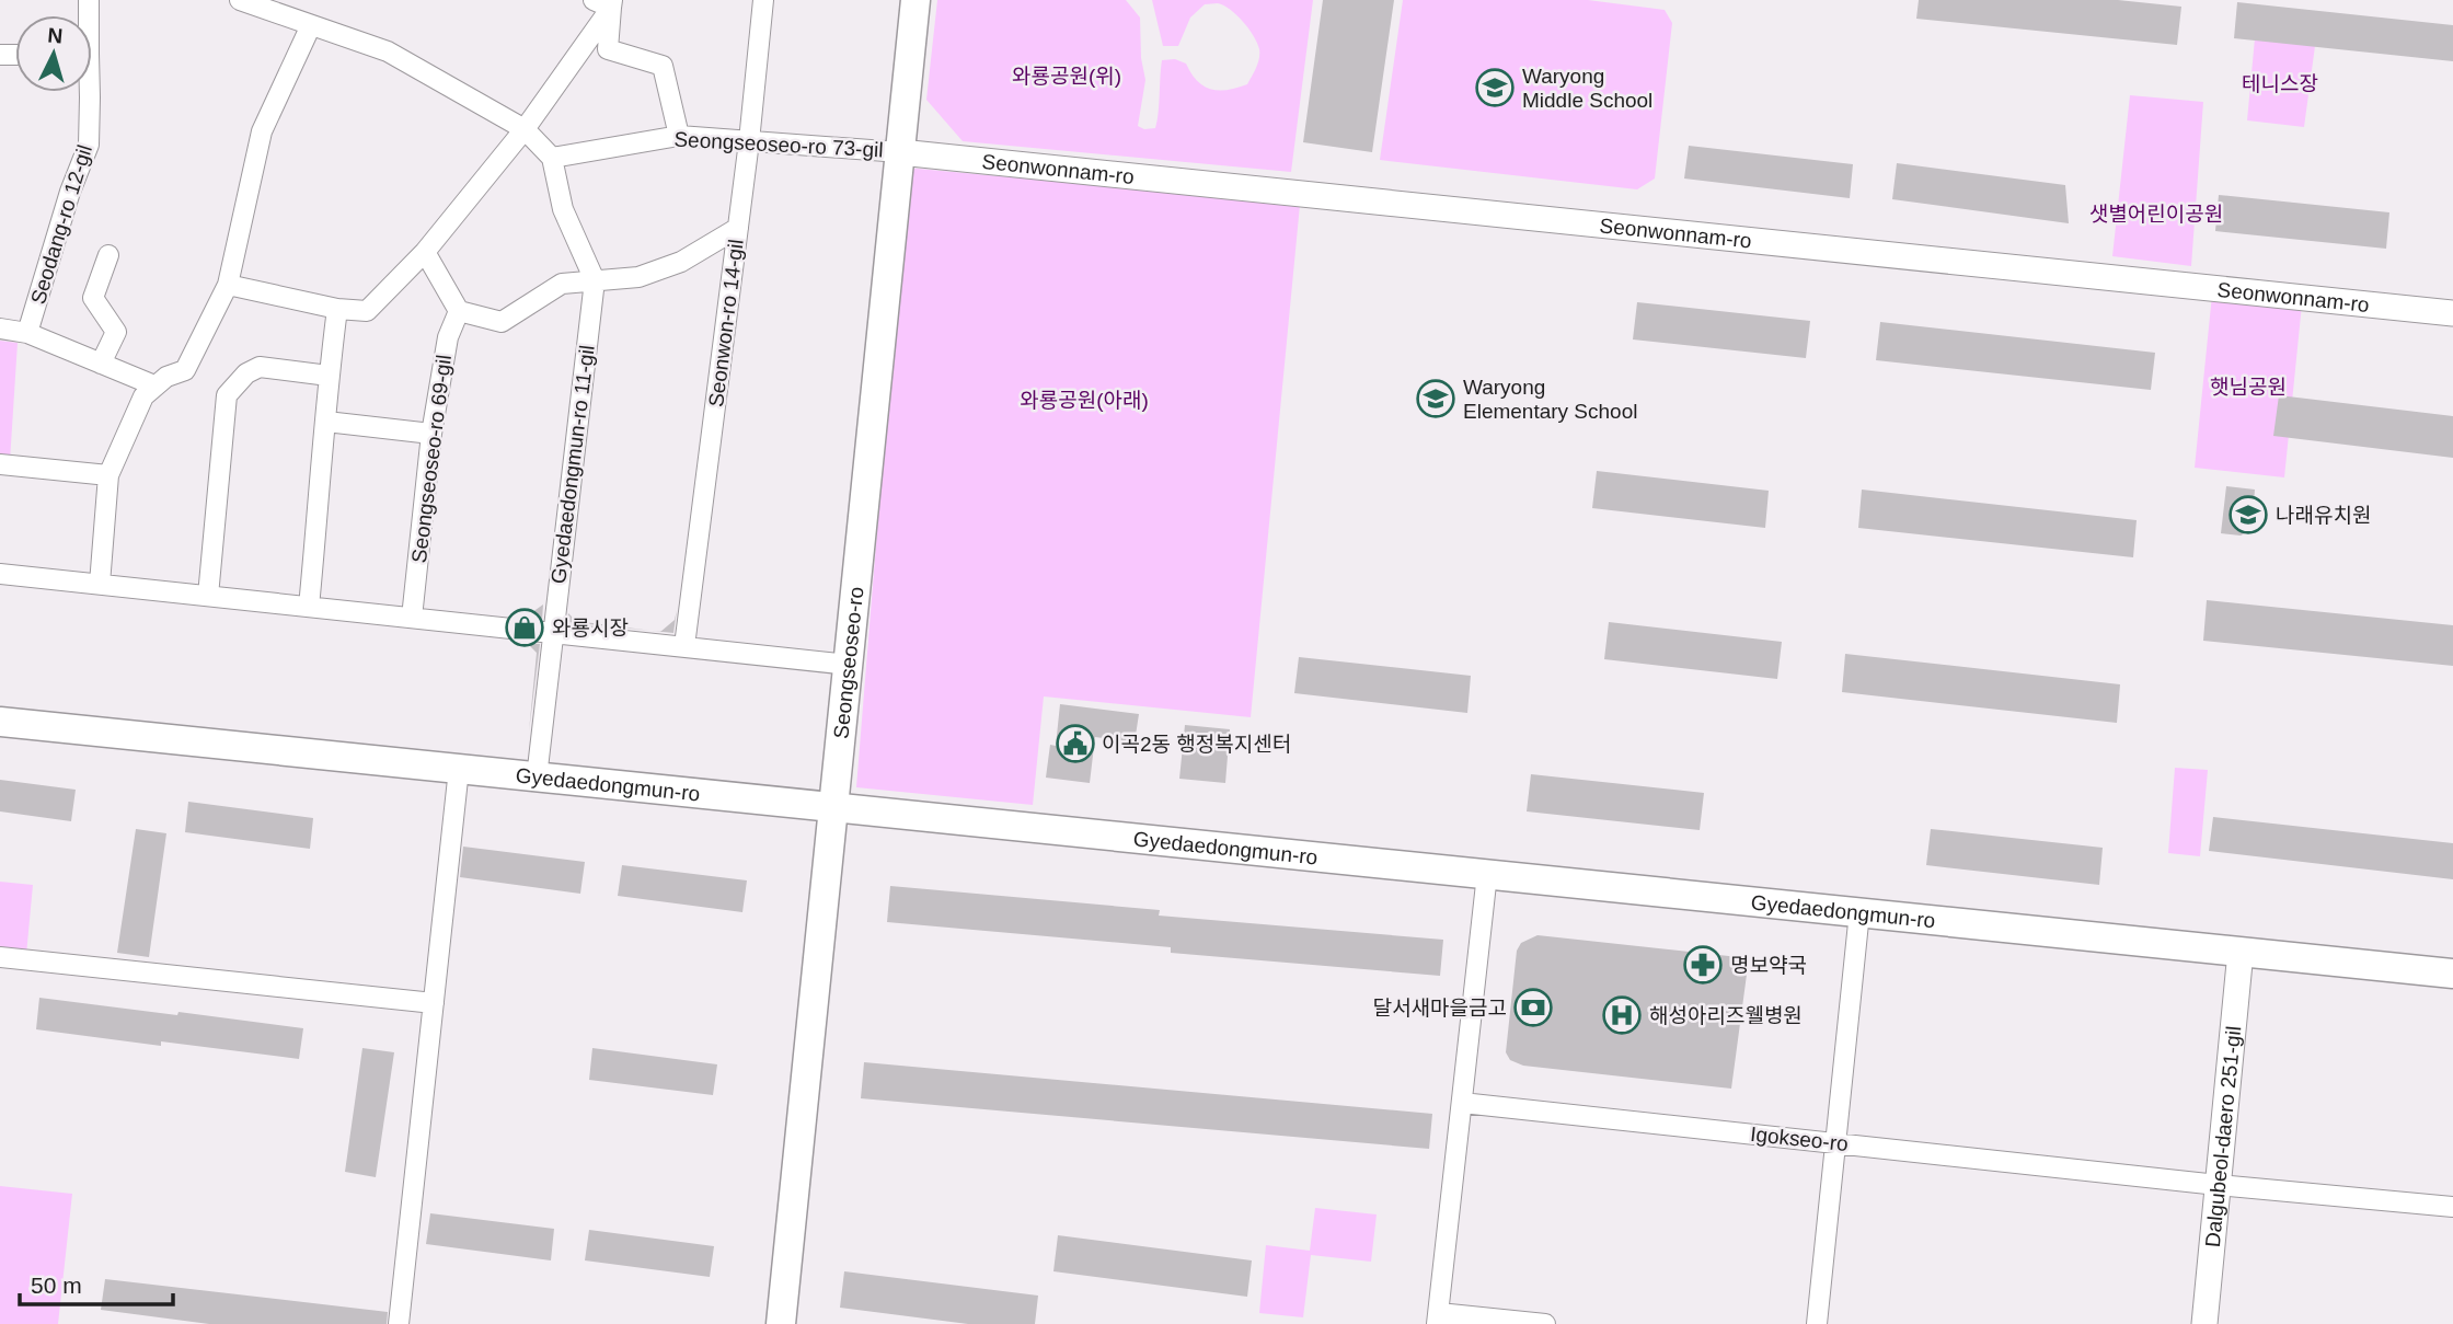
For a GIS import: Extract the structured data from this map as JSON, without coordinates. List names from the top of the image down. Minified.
{"streets":{"main road":["Seongseoseo-ro","Gyedaedongmun-ro"],"street":["Seongseoseo-ro 73-gil","Seonwonnam-ro","Seodang-ro 12-gil","Seonwon-ro 14-gil","Seongseoseo-ro 69-gil","Gyedaedongmun-ro 11-gil","Dalgubeol-daero 251-gil","Igokseo-ro"]},"crossings":[["Seongseoseo-ro 73-gil","Seonwonnam-ro"],["Seongseoseo-ro 73-gil","Seonwon-ro 14-gil"],["Seongseoseo-ro 73-gil","Seongseoseo-ro"],["Seonwonnam-ro","Seongseoseo-ro"],["Gyedaedongmun-ro 11-gil","Gyedaedongmun-ro"],["Seongseoseo-ro","Gyedaedongmun-ro"],["Gyedaedongmun-ro","Dalgubeol-daero 251-gil"],["Dalgubeol-daero 251-gil","Igokseo-ro"]],"parks":["와룡공원(위)","테니스장","샛별어린이공원","햇님공원","와룡공원(아래)"],"places":{"school or university":["Waryong Middle School","Waryong Elementary School","나래유치원"],"shop":["와룡시장"],"public building":["이곡2동 행정복지센터"],"pharmacy":["명보약국"],"bank":["달서새마을금고"],"hospital":["해성아리즈웰병원"]},"scale_bar":"50 m","north":"top"}
